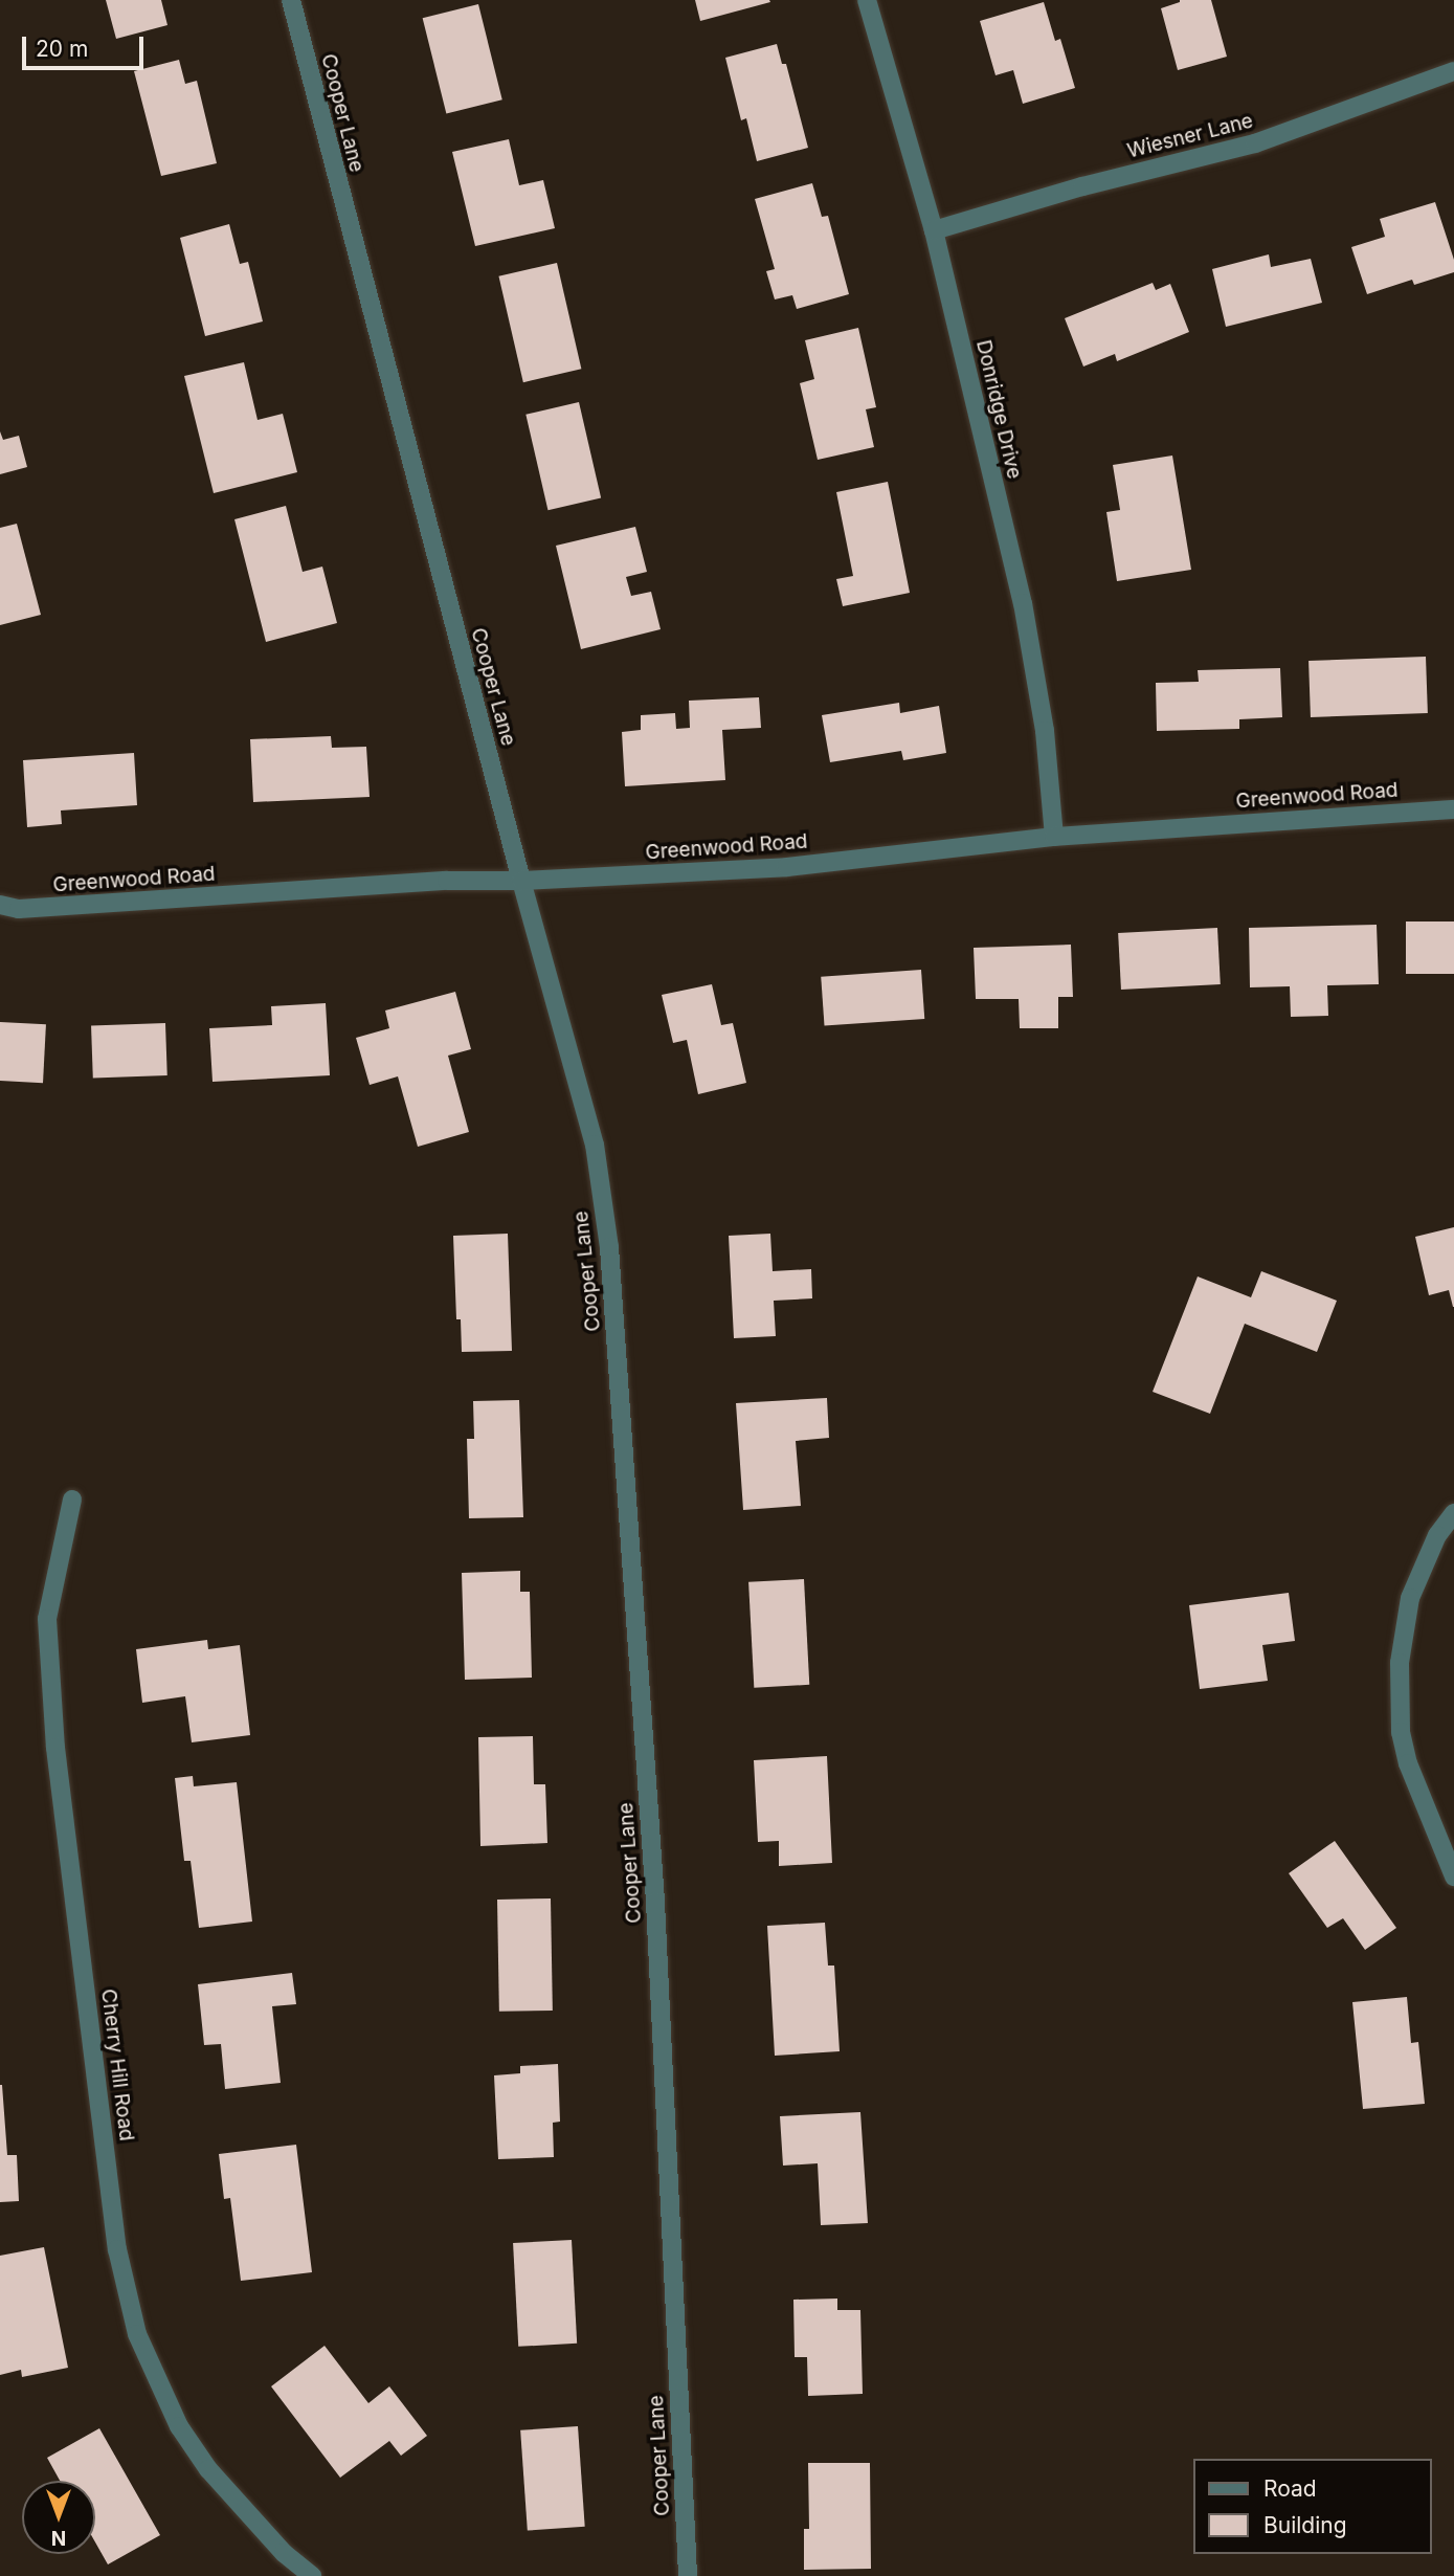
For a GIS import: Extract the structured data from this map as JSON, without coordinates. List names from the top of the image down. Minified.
{"streets":{"street":["Cooper Lane","Wiesner Lane","Donridge Drive","Greenwood Road","Cherry Hill Road"]},"crossings":[["Cooper Lane","Greenwood Road"],["Wiesner Lane","Donridge Drive"],["Donridge Drive","Greenwood Road"]],"legend":["Road","Building"],"scale_bar":"20 m","north":"bottom"}
